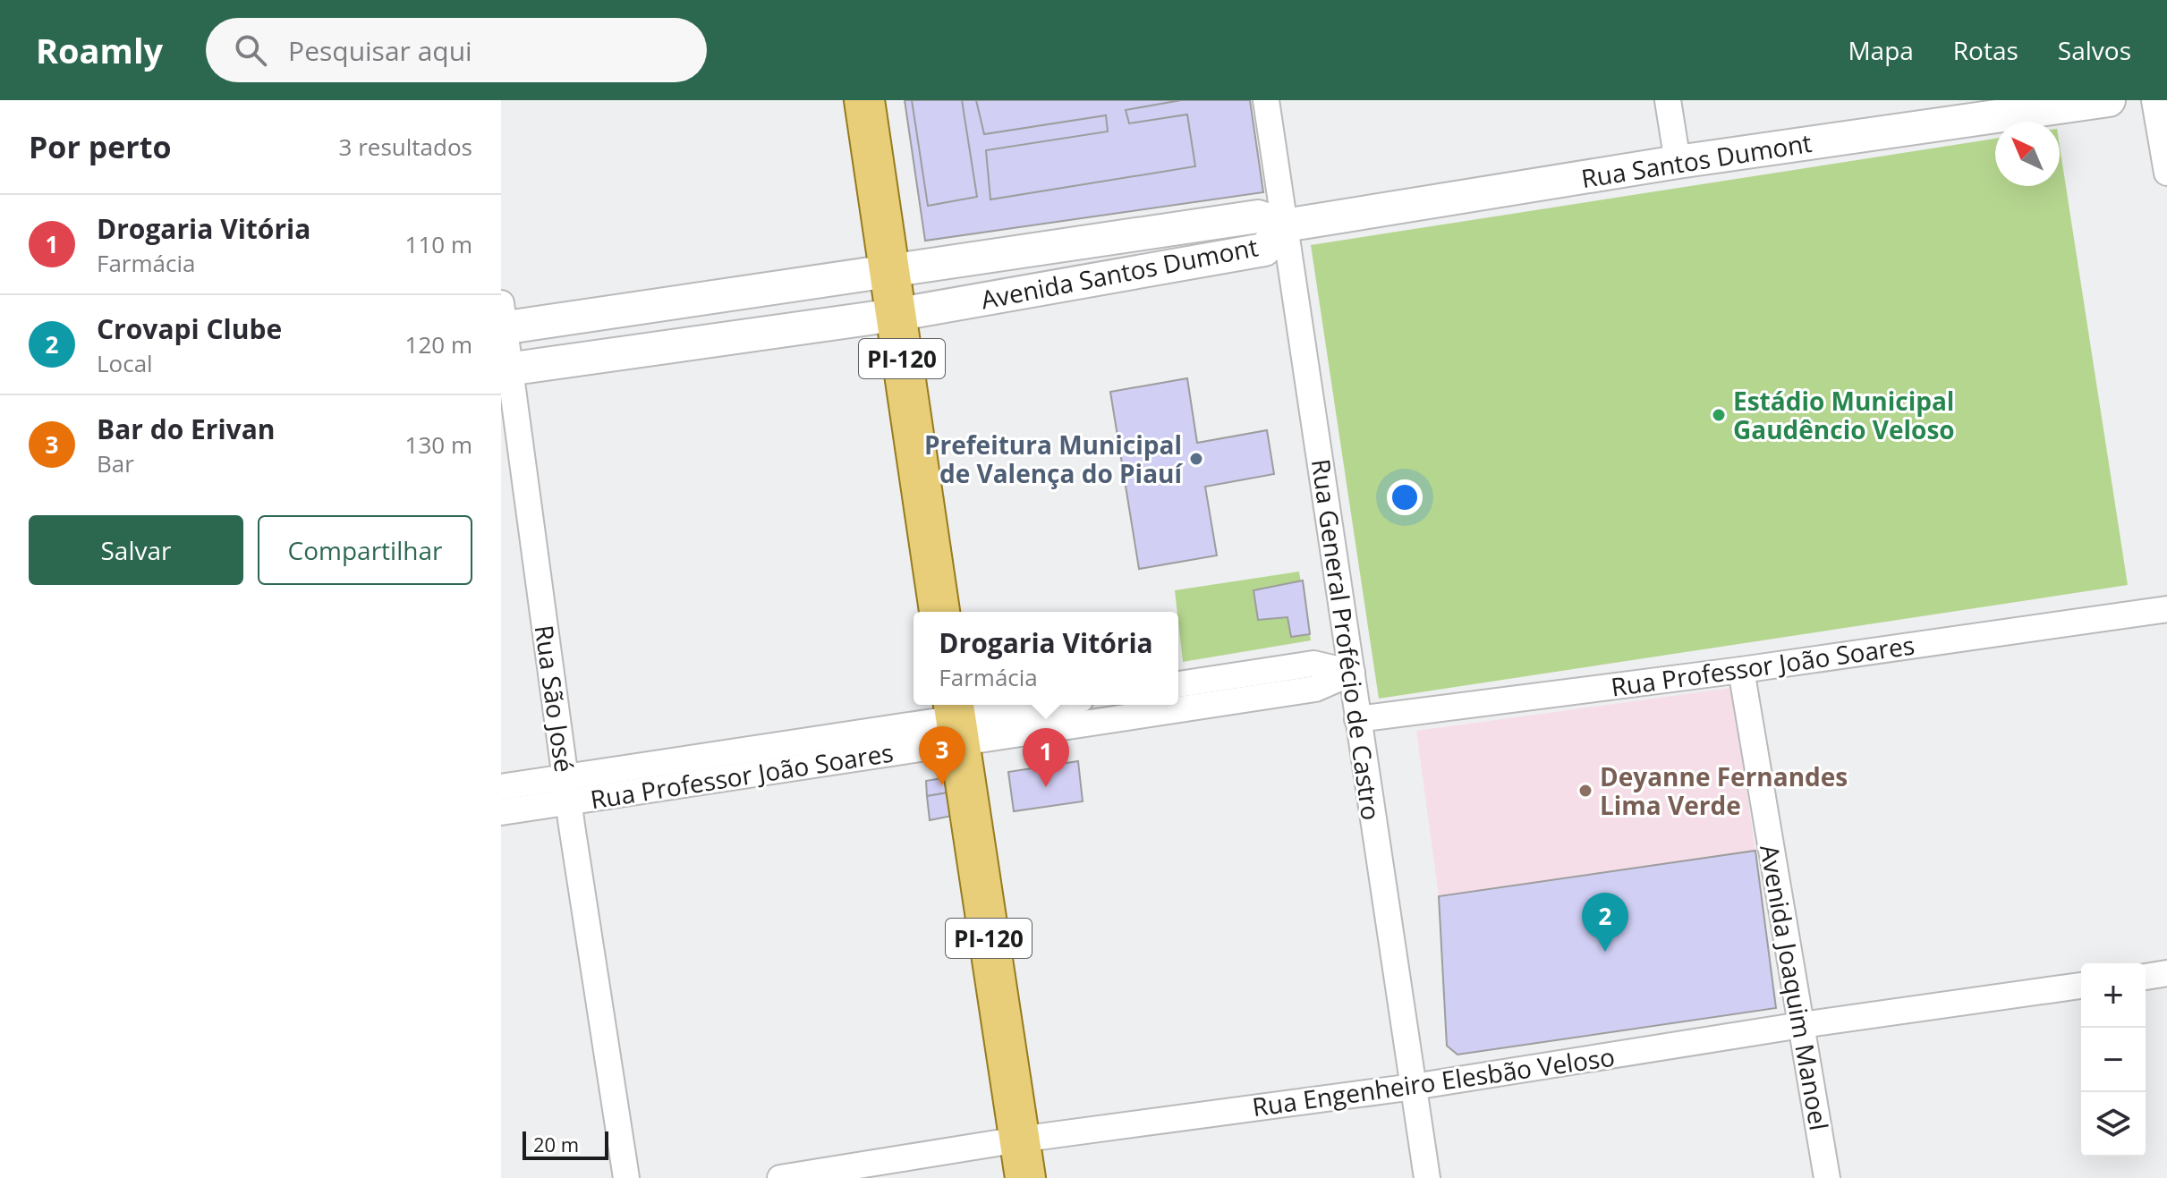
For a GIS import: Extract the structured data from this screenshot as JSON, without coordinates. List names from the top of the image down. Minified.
{"streets":{"main road":["PI-120"],"street":["Rua Santos Dumont","Avenida Santos Dumont","Rua General Profécio de Castro","Rua Professor João Soares","Rua São José","Avenida Joaquim Manoel","Rua Engenheiro Elesbão Veloso"]},"crossings":[["Rua Santos Dumont","Avenida Santos Dumont"],["Rua Santos Dumont","Rua General Profécio de Castro"],["Avenida Santos Dumont","PI-120"],["Avenida Santos Dumont","Rua General Profécio de Castro"],["Avenida Santos Dumont","Rua São José"],["PI-120","Rua Professor João Soares"],["PI-120","Rua Engenheiro Elesbão Veloso"],["Rua General Profécio de Castro","Rua Professor João Soares"],["Rua General Profécio de Castro","Rua Engenheiro Elesbão Veloso"],["Rua Professor João Soares","Rua São José"],["Rua Professor João Soares","Avenida Joaquim Manoel"],["Avenida Joaquim Manoel","Rua Engenheiro Elesbão Veloso"]],"places":["Estádio Municipal Gaudêncio Veloso","Prefeitura Municipal de Valença do Piauí","Deyanne Fernandes Lima Verde"],"scale_bar":"20 m","north":"top left","page":{"header":"Roamly","search":"Pesquisar aqui","nav":["Mapa","Rotas","Salvos"],"heading":["Por perto","3 resultados"],"list":[{"mark":"1","name":"Drogaria Vitória","note":"Farmácia","value":"110 m"},{"mark":"2","name":"Crovapi Clube","note":"Local","value":"120 m"},{"mark":"3","name":"Bar do Erivan","note":"Bar","value":"130 m"}],"buttons":["Salvar","Compartilhar"],"popup":["Drogaria Vitória","Farmácia"],"pins":["3","1","2"],"map_buttons":["+","−"],"scale":"20 m"}}
